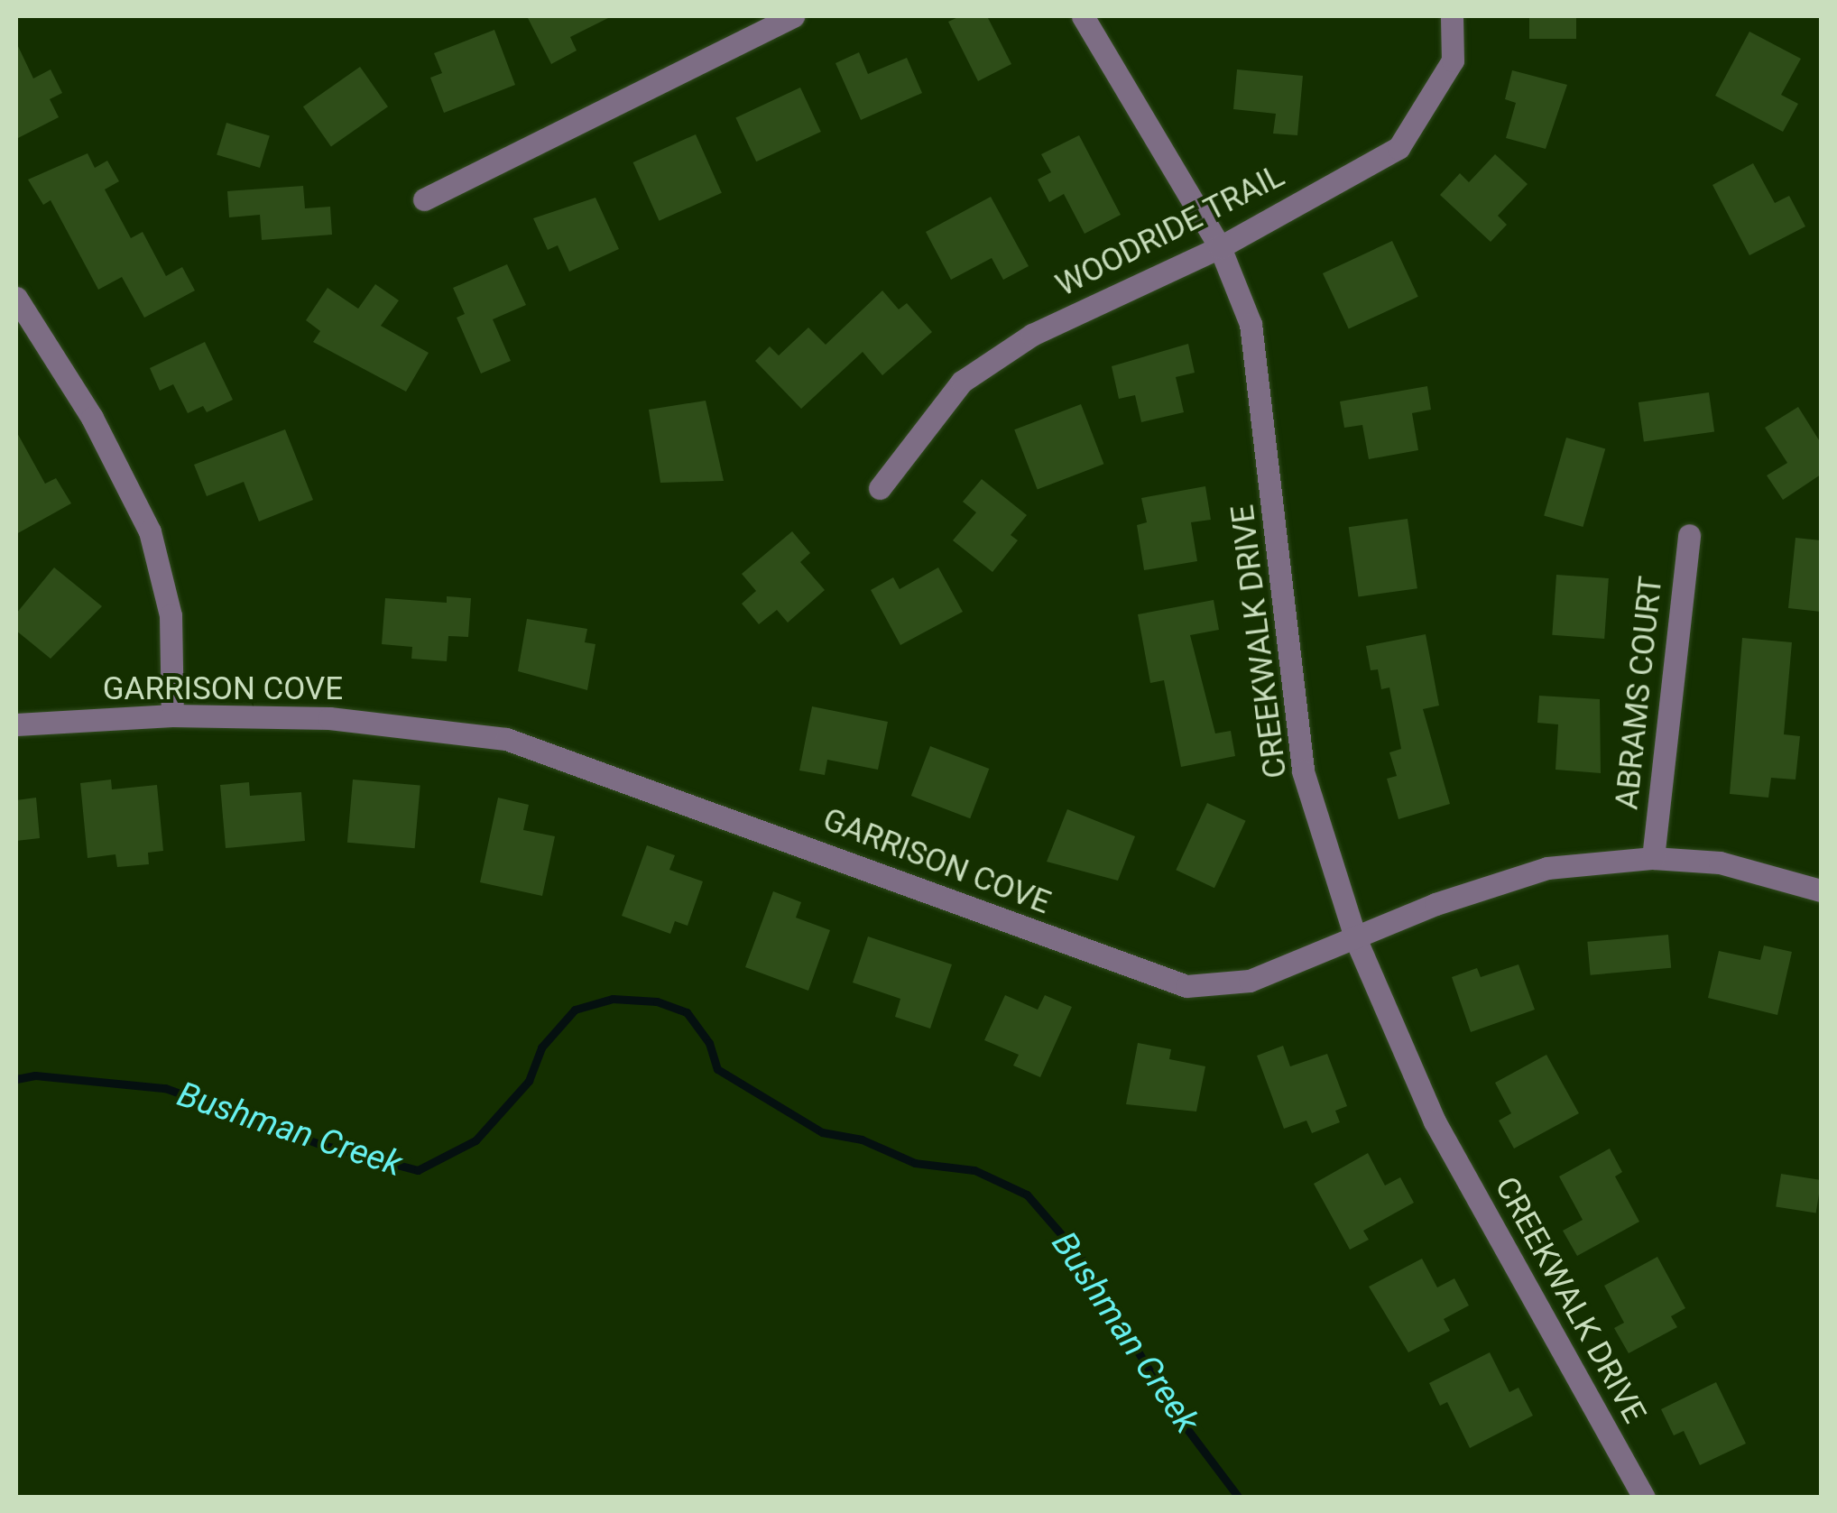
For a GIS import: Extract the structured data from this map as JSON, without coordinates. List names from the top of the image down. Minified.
{"streets":{"street":["WOODRIDE TRAIL","CREEKWALK DRIVE","GARRISON COVE","ABRAMS COURT"]},"crossings":[["WOODRIDE TRAIL","CREEKWALK DRIVE"],["CREEKWALK DRIVE","GARRISON COVE"],["GARRISON COVE","ABRAMS COURT"]],"water":["Bushman Creek"]}
